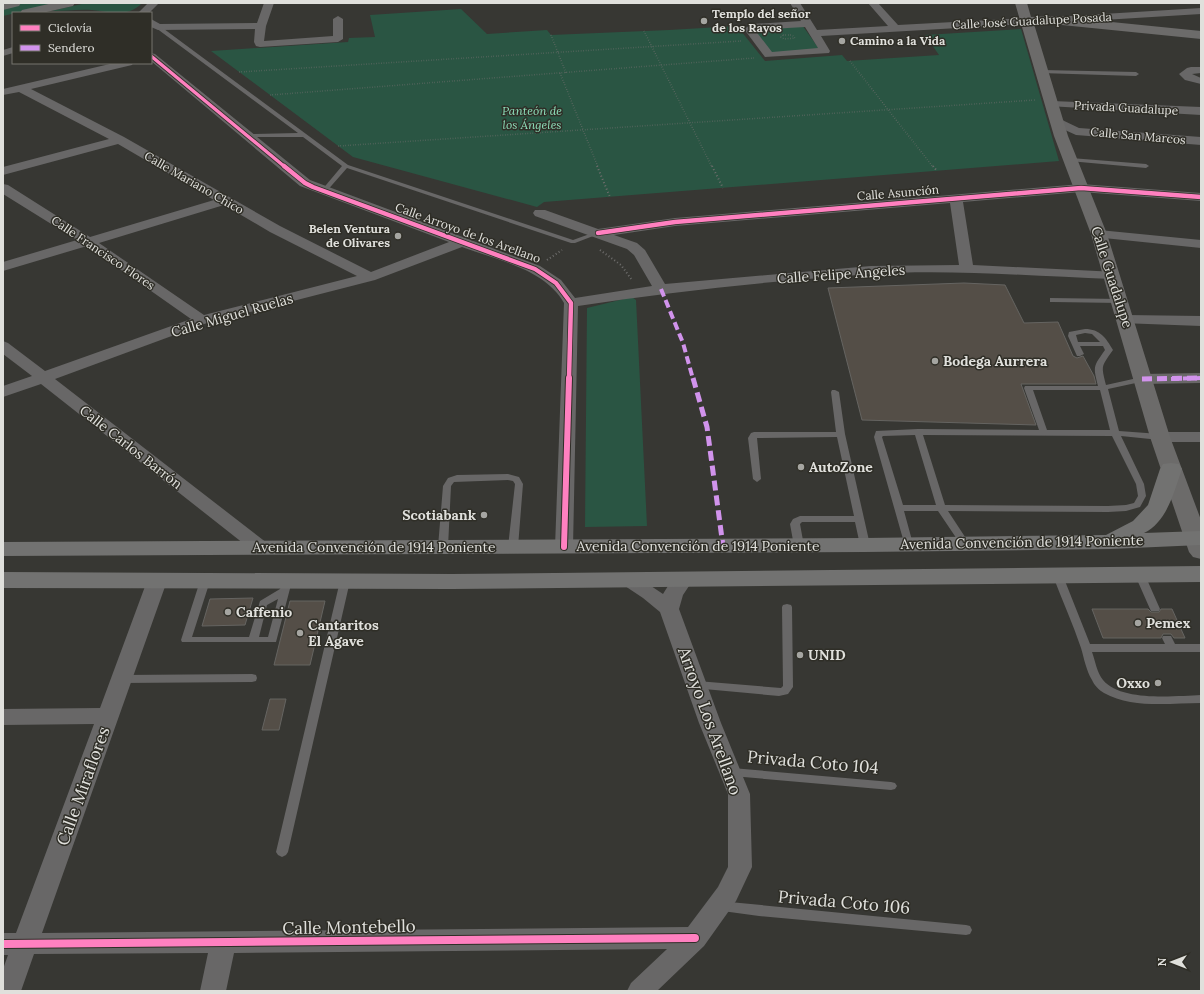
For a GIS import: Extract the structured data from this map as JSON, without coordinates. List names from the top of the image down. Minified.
{"streets":{"main road":["Avenida Convención de 1914 Poniente"],"street":["Calle José Guadalupe Posada","Privada Guadalupe","Calle San Marcos","Calle Mariano Chico","Calle Asunción","Calle Arroyo de los Arellano","Calle Francisco Flores","Calle Felipe Ángeles","Calle Guadalupe","Calle Miguel Ruelas","Calle Carlos Barrón","Arroyo Los Arellano","Calle Miraflores","Calle Montebello"],"lane":["Privada Coto 104","Privada Coto 106"]},"crossings":[["Calle José Guadalupe Posada","Calle Guadalupe"],["Privada Guadalupe","Calle Guadalupe"],["Calle San Marcos","Calle Guadalupe"],["Calle Mariano Chico","Calle Miguel Ruelas"],["Calle Asunción","Calle Guadalupe"],["Calle Arroyo de los Arellano","Calle Felipe Ángeles"],["Calle Arroyo de los Arellano","Calle Miguel Ruelas"],["Calle Francisco Flores","Calle Miguel Ruelas"],["Calle Felipe Ángeles","Calle Guadalupe"],["Calle Guadalupe","Avenida Convención de 1914 Poniente"],["Calle Miguel Ruelas","Calle Carlos Barrón"],["Calle Carlos Barrón","Avenida Convención de 1914 Poniente"],["Arroyo Los Arellano","Privada Coto 104"],["Arroyo Los Arellano","Privada Coto 106"],["Arroyo Los Arellano","Calle Montebello"],["Calle Miraflores","Calle Montebello"]],"parks":["Panteón de los Ángeles"],"places":["Templo del señor de los Rayos","Camino a la Vida","Belen Ventura de Olivares","Bodega Aurrera","AutoZone","Scotiabank","Caffenio","Pemex","Cantaritos El Agave","UNID","Oxxo"],"legend":["Ciclovía","Sendero"],"north":"left"}
